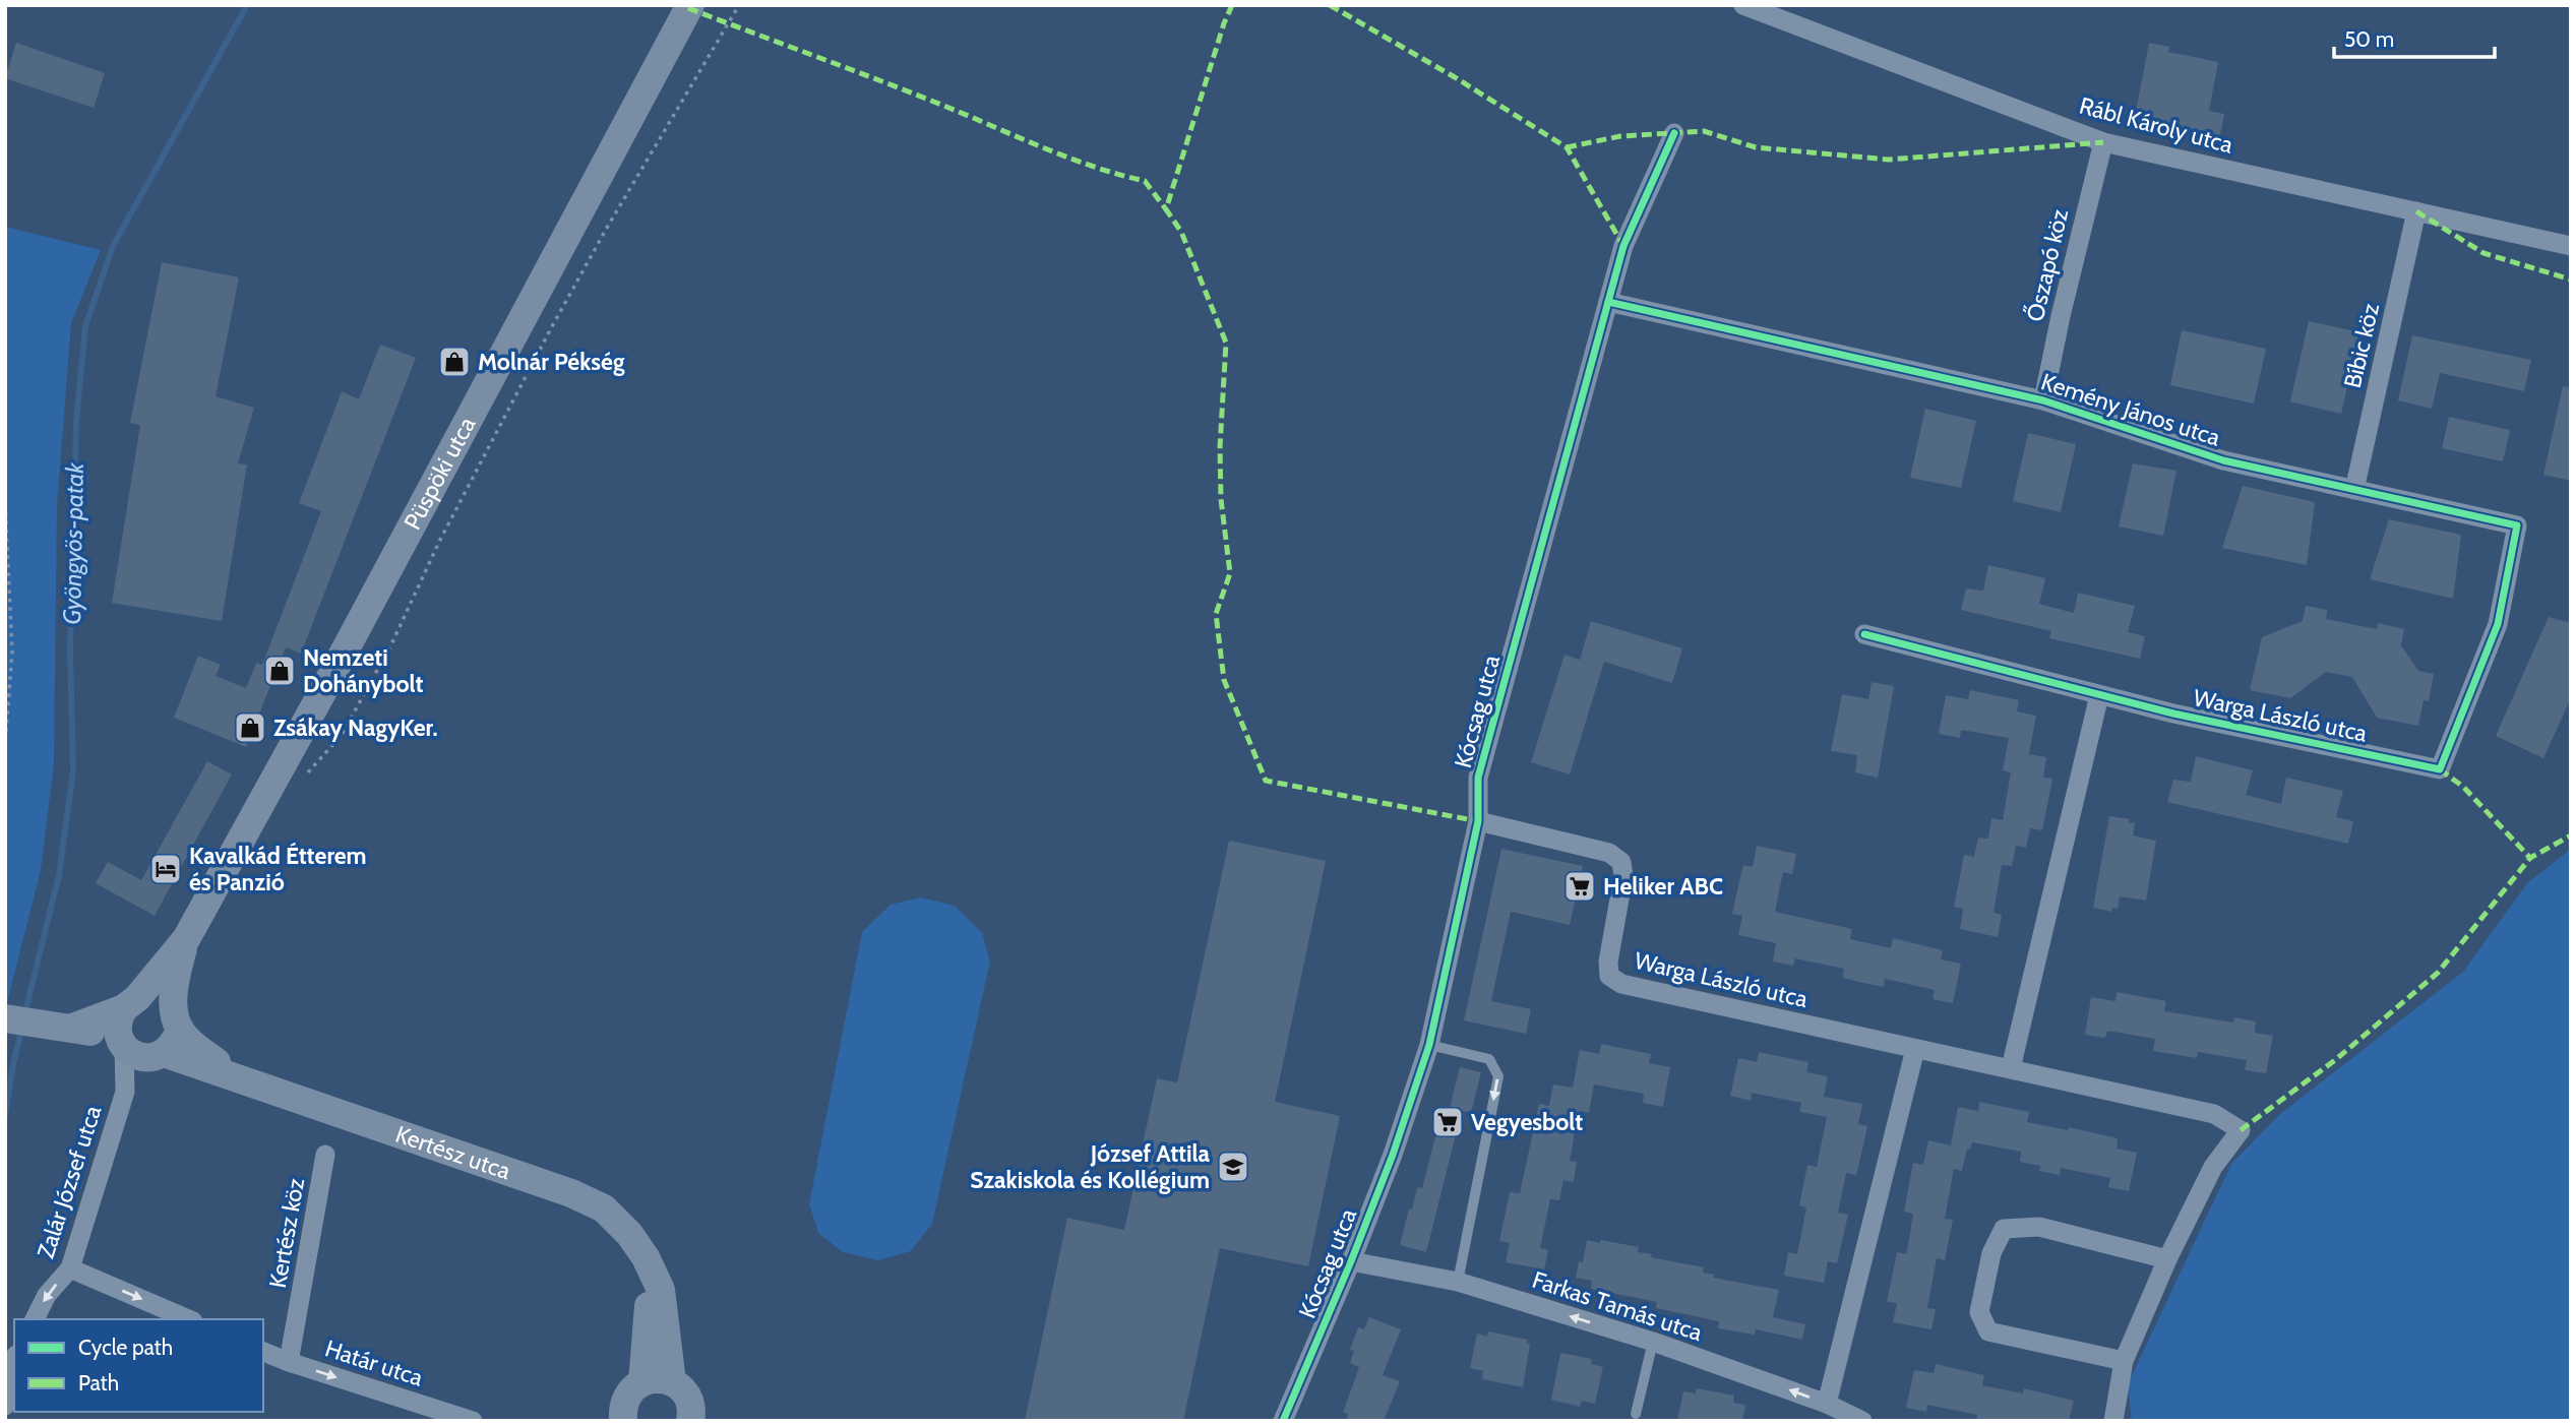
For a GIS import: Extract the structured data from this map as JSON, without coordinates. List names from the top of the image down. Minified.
{"streets":{"street":["Rábl Károly utca","Őszapó köz","Bíbic köz","Kemény János utca","Püspöki utca","Kócsag utca","Warga László utca","Kertész utca","Zalár József utca","Kertész köz","Farkas Tamás utca","Határ utca"]},"crossings":[["Rábl Károly utca","Őszapó köz"],["Rábl Károly utca","Bíbic köz"],["Őszapó köz","Kemény János utca"],["Bíbic köz","Kemény János utca"],["Kemény János utca","Kócsag utca"],["Kemény János utca","Warga László utca"],["Kócsag utca","Warga László utca"],["Kócsag utca","Farkas Tamás utca"],["Kertész utca","Zalár József utca"],["Kertész köz","Határ utca"]],"one_way":["Farkas Tamás utca","Határ utca"],"water":["Gyöngyös-patak"],"places":{"shop":["Molnár Pékség","Nemzeti Dohánybolt","Zsákay NagyKer."],"hotel":["Kavalkád Étterem és Panzió"],"supermarket":["Heliker ABC","Vegyesbolt"],"school or university":["József Attila Szakiskola és Kollégium"]},"legend":["Cycle path","Path"],"scale_bar":"50 m"}
